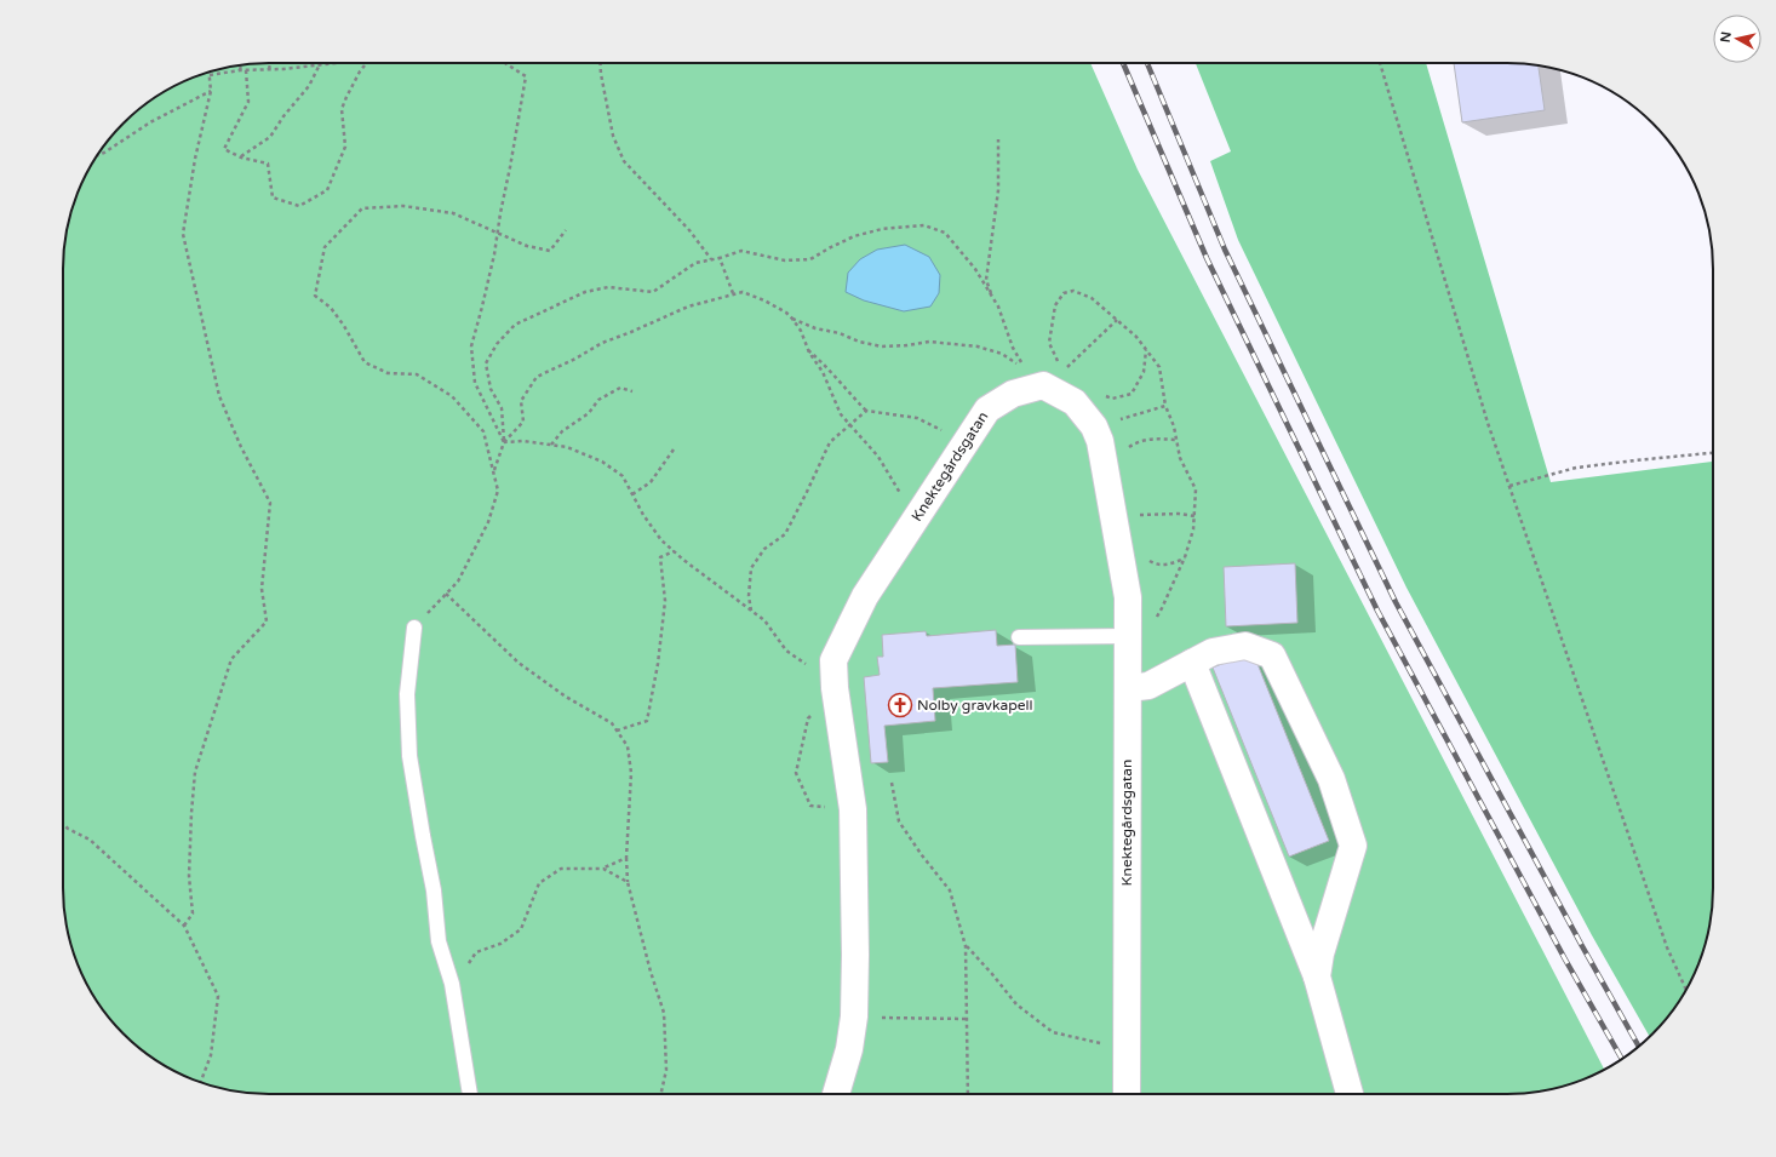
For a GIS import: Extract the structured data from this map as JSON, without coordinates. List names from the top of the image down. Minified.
{"streets":{"street":["Knektegårdsgatan"]},"places":{"church":["Nolby gravkapell"]},"north":"left"}
